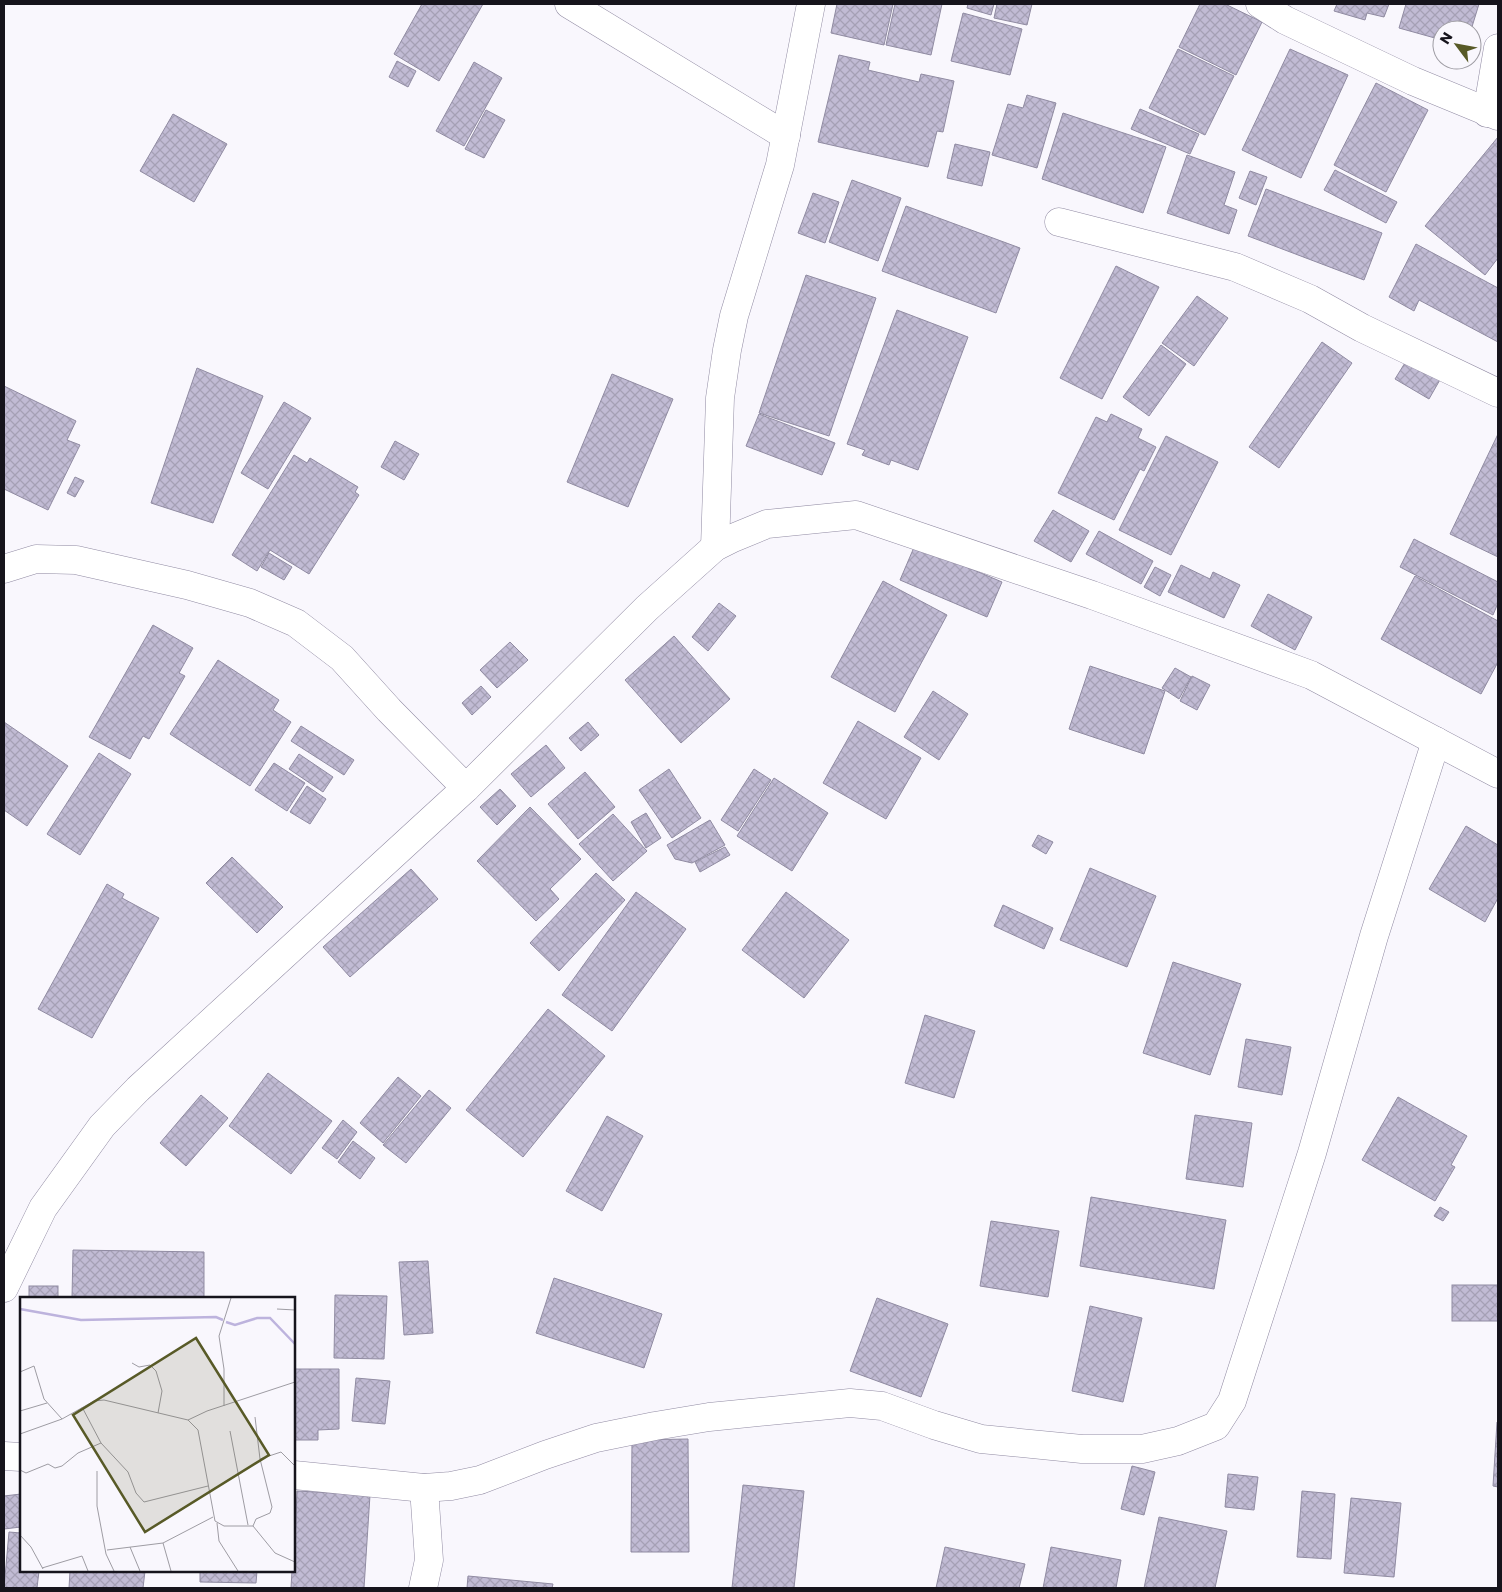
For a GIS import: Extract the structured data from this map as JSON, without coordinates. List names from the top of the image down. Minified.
{"north":"top left"}
